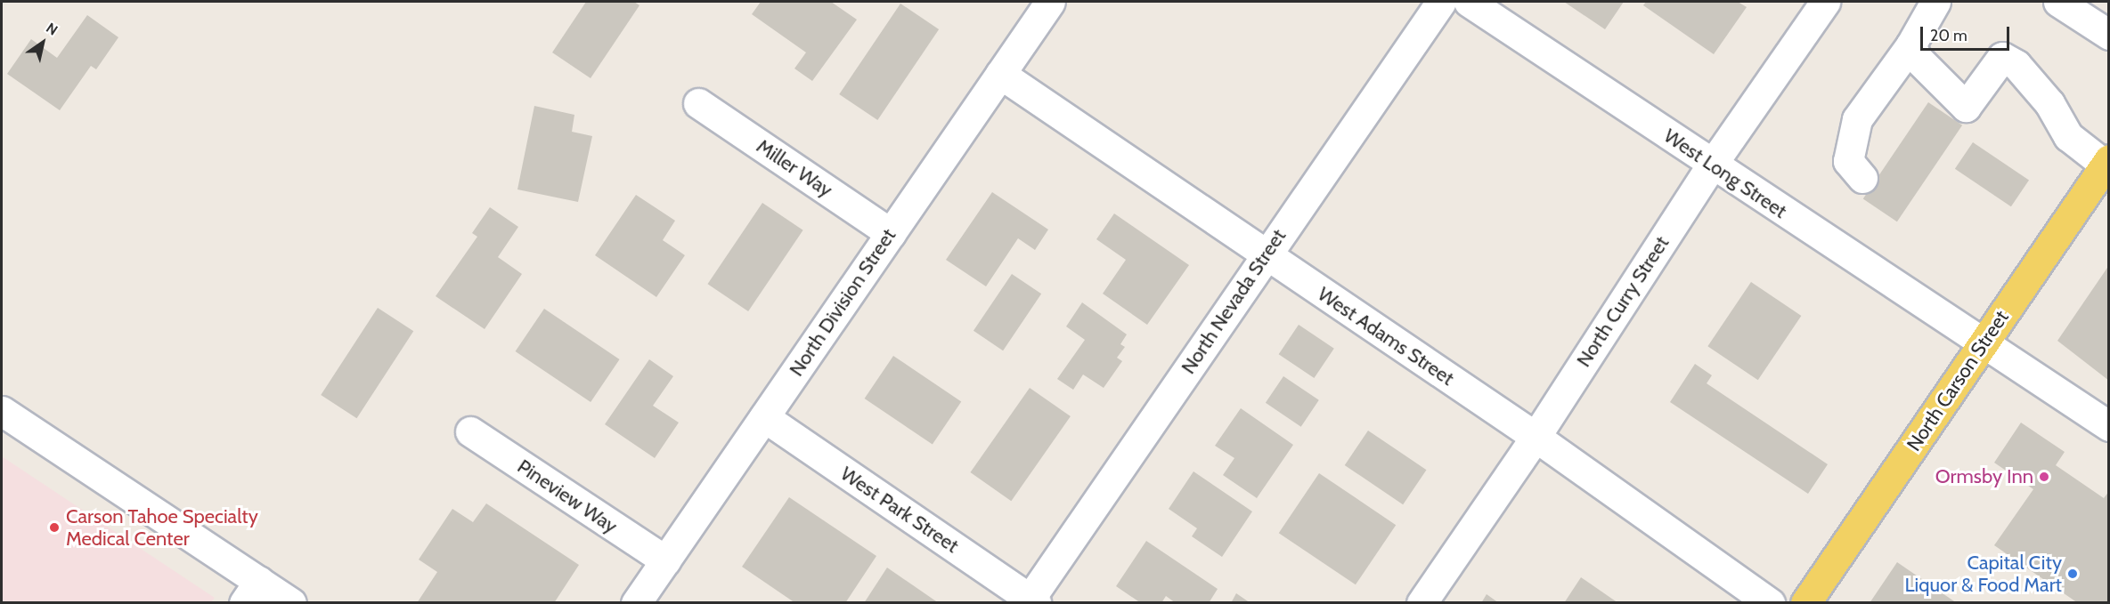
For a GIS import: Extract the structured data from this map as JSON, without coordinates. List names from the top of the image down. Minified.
{"streets":{"main road":["North Carson Street"],"street":["Miller Way","West Long Street","North Nevada Street","North Curry Street","North Division Street","West Adams Street","Pineview Way","West Park Street"]},"crossings":[["Miller Way","North Division Street"],["West Long Street","North Curry Street"],["West Long Street","North Carson Street"],["North Nevada Street","West Adams Street"],["North Nevada Street","West Park Street"],["North Curry Street","West Adams Street"],["North Division Street","West Adams Street"],["North Division Street","Pineview Way"],["North Division Street","West Park Street"]],"places":["Ormsby Inn","Carson Tahoe Specialty Medical Center","Capital City Liquor & Food Mart"],"scale_bar":"20 m","north":"top right"}
